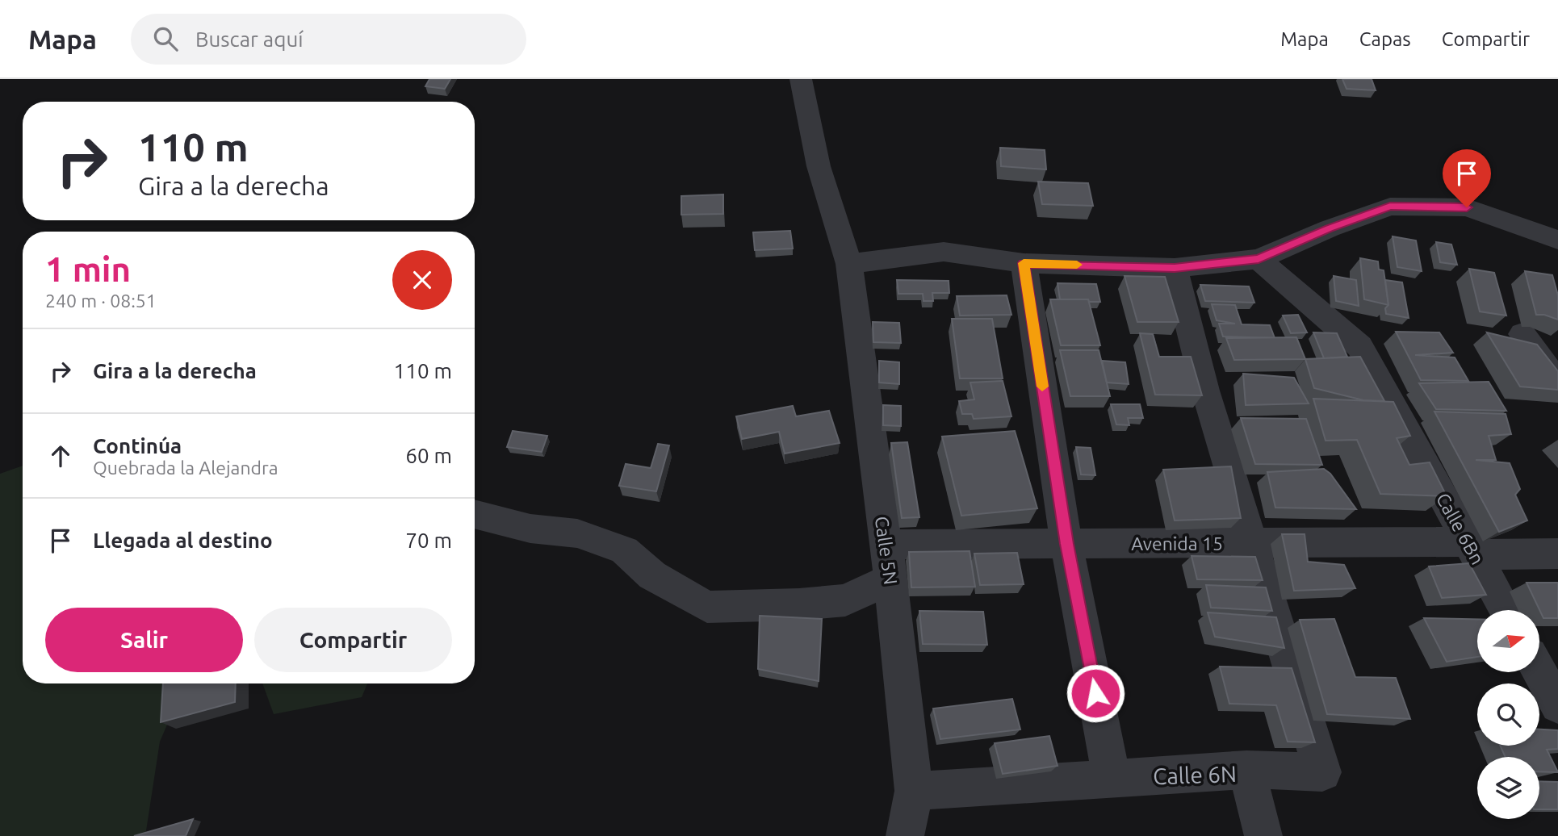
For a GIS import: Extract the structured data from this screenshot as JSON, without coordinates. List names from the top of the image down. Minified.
{"streets":{"street":["Calle 6Bn","Avenida 15","Calle 5N","Calle 6N"]},"crossings":[["Calle 6Bn","Avenida 15"],["Avenida 15","Calle 5N"],["Calle 5N","Calle 6N"]],"north":"right","page":{"header":"Mapa","search":"Buscar aquí","nav":["Mapa","Capas","Compartir"],"turn":["110 m","Gira a la derecha"],"heading":["1 min","240 m · 08:51"],"list":[{"name":"Gira a la derecha","value":"110 m"},{"name":"Continúa","note":"Quebrada la Alejandra","value":"60 m"},{"name":"Llegada al destino","value":"70 m"}],"buttons":["Salir","Compartir"]}}
